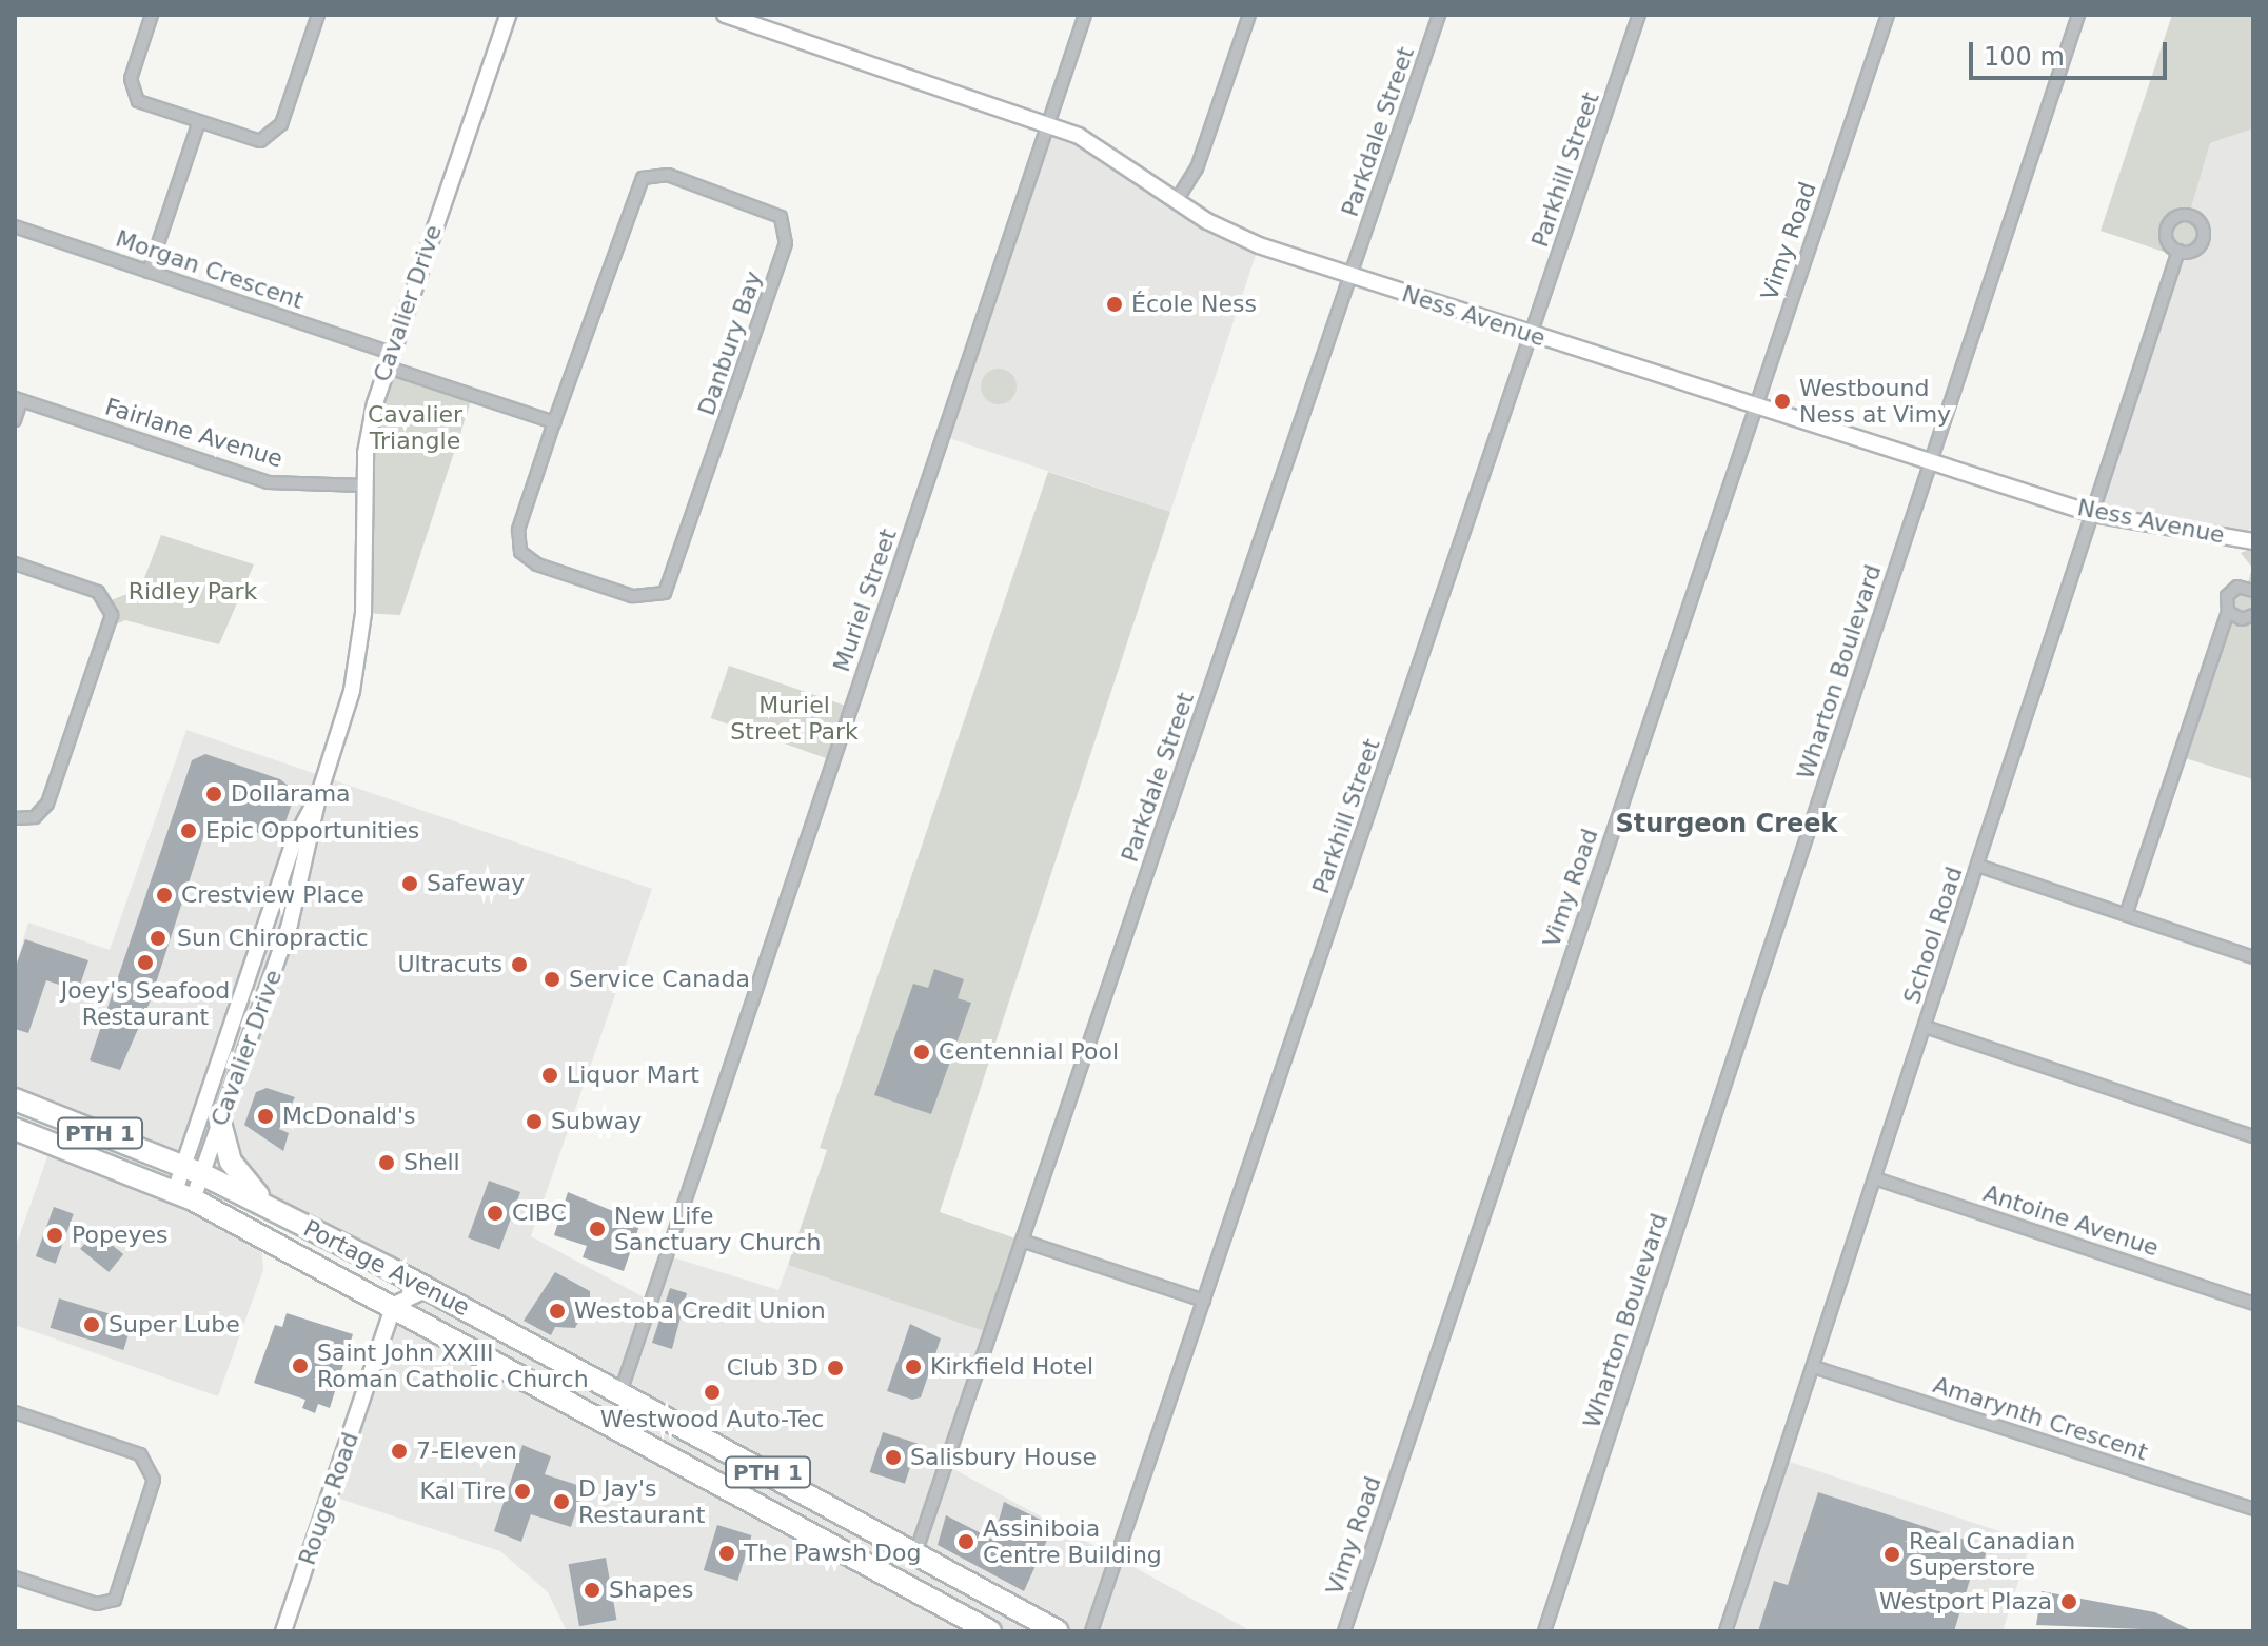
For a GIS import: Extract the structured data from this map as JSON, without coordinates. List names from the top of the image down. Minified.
{"streets":{"highway":["PTH 1","Portage Avenue"],"street":["Parkdale Street","Parkhill Street","Vimy Road","Morgan Crescent","Cavalier Drive","Ness Avenue","Danbury Bay","Fairlane Avenue","Muriel Street","Wharton Boulevard","School Road","Antoine Avenue","Amarynth Crescent","Rouge Road"]},"crossings":[["Parkdale Street","Ness Avenue"],["Parkdale Street","Portage Avenue"],["Parkhill Street","Ness Avenue"],["Vimy Road","Ness Avenue"],["Morgan Crescent","Cavalier Drive"],["Cavalier Drive","Fairlane Avenue"],["Cavalier Drive","Portage Avenue"],["Ness Avenue","Muriel Street"],["Ness Avenue","Wharton Boulevard"],["Ness Avenue","School Road"],["Muriel Street","Portage Avenue"],["School Road","Antoine Avenue"],["School Road","Amarynth Crescent"],["Portage Avenue","Rouge Road"]],"districts":["Sturgeon Creek"],"parks":["Cavalier Triangle","Ridley Park","Muriel Street Park"],"places":["École Ness","Westbound Ness at Vimy","Dollarama","Epic Opportunities","Safeway","Crestview Place","Sun Chiropractic","Joey's Seafood Restaurant","Ultracuts","Service Canada","Centennial Pool","Liquor Mart","McDonald's","Subway","Shell","CIBC","New Life Sanctuary Church","Popeyes","Westoba Credit Union","Super Lube","Saint John XXIII Roman Catholic Church","Kirkfield Hotel","Club 3D","Westwood Auto-Tec","7-Eleven","Salisbury House","Kal Tire","D Jay's Restaurant","Assiniboia Centre Building","The Pawsh Dog","Real Canadian Superstore","Shapes","Westport Plaza"],"scale_bar":"100 m"}
